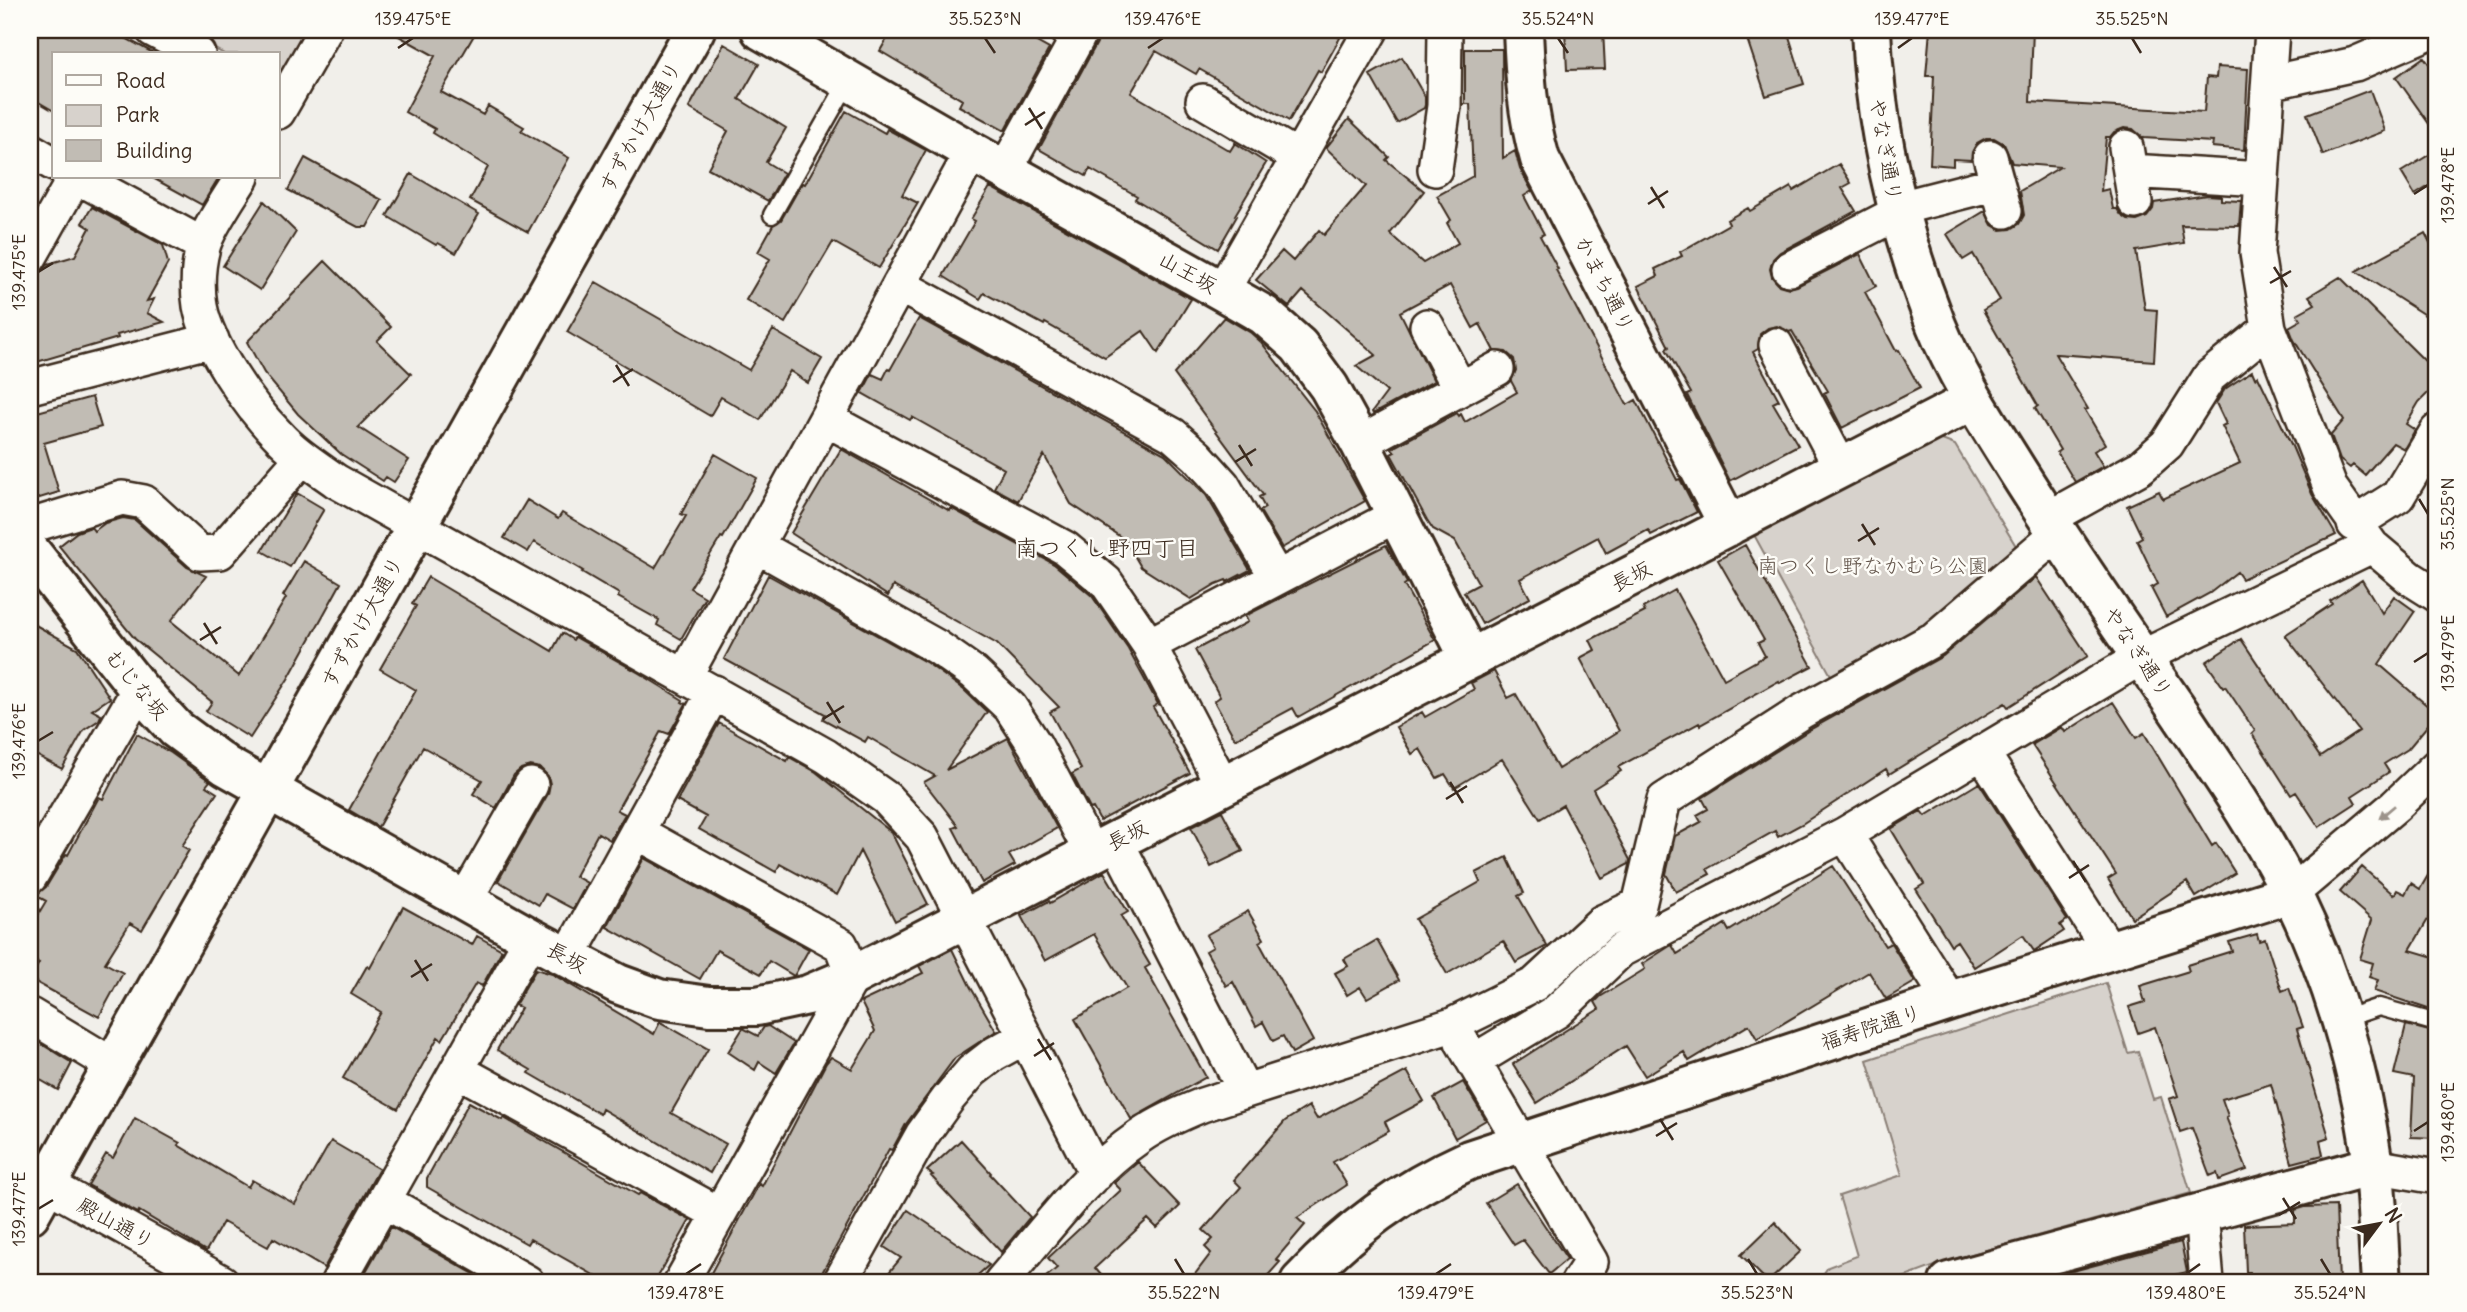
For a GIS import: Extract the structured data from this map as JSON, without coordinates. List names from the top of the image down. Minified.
{"streets":{"street":["すずかけ大通り","やなぎ通り","山王坂","かまち通り","長坂","むじな坂","福寿院通り","殿山通り"]},"crossings":[["すずかけ大通り","長坂"],["すずかけ大通り","むじな坂"],["すずかけ大通り","殿山通り"],["やなぎ通り","長坂"],["やなぎ通り","福寿院通り"],["山王坂","長坂"],["かまち通り","長坂"],["長坂","むじな坂"]],"districts":["南つくし野四丁目"],"parks":["南つくし野なかむら公園"],"legend":["Road","Park","Building"],"north":"top right","coordinates":["139.475°E","35.523°N","139.476°E","35.524°N","139.477°E","35.525°N","139.478°E","139.479°E","139.480°E","35.522°N"]}
